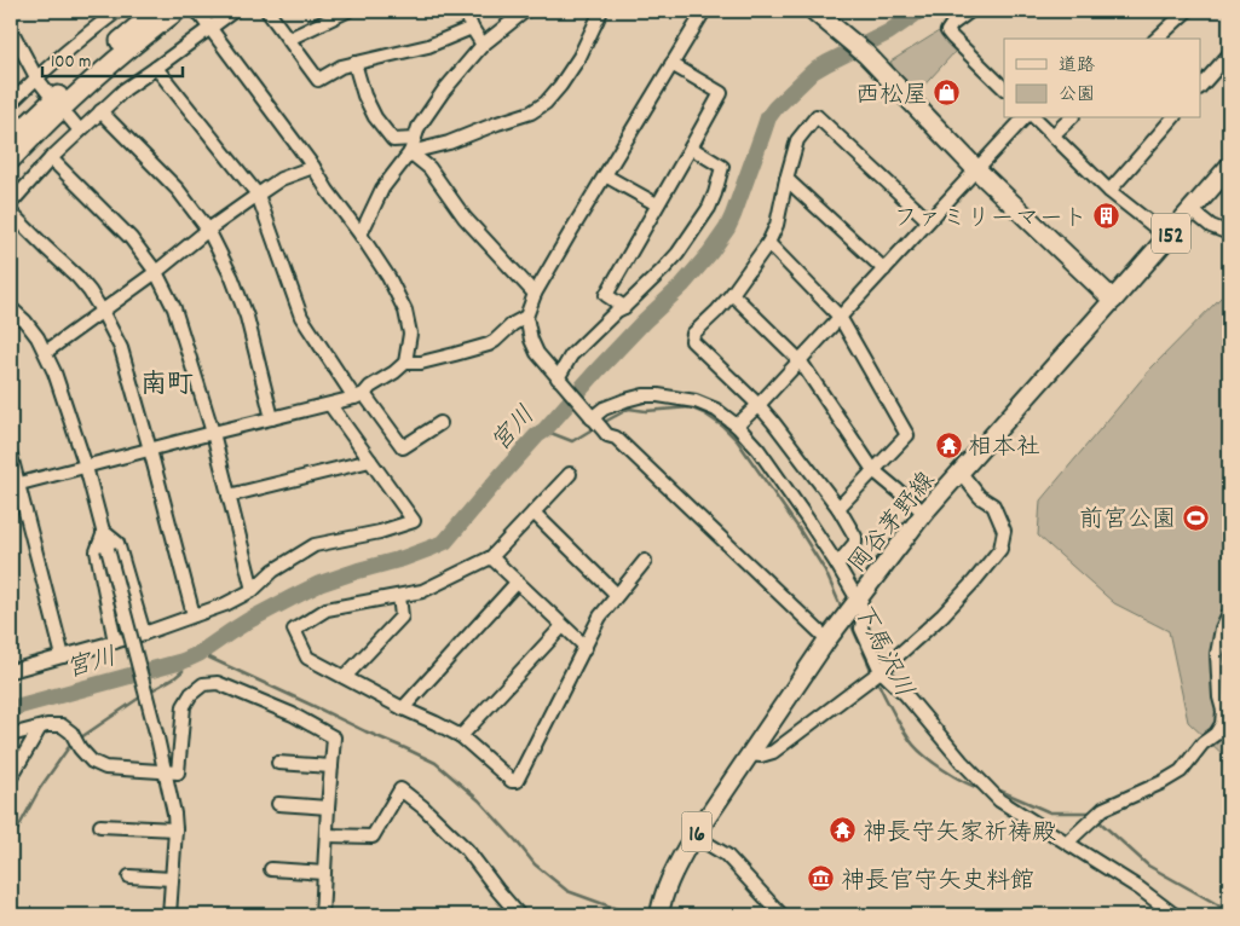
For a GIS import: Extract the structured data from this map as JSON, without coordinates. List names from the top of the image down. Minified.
{"streets":{"highway":["152"],"main road":["岡谷茅野線","16"]},"crossings":[["152","岡谷茅野線"]],"districts":["南町"],"water":["宮川","下馬沢川"],"places":{"shop":["西松屋"],"building":["ファミリーマート"],"temple":["相本社","神長守矢家祈祷殿"],"sports":["前宮公園"],"museum":["神長官守矢史料館"]},"legend":["道路","公園"],"scale_bar":"100 m"}
